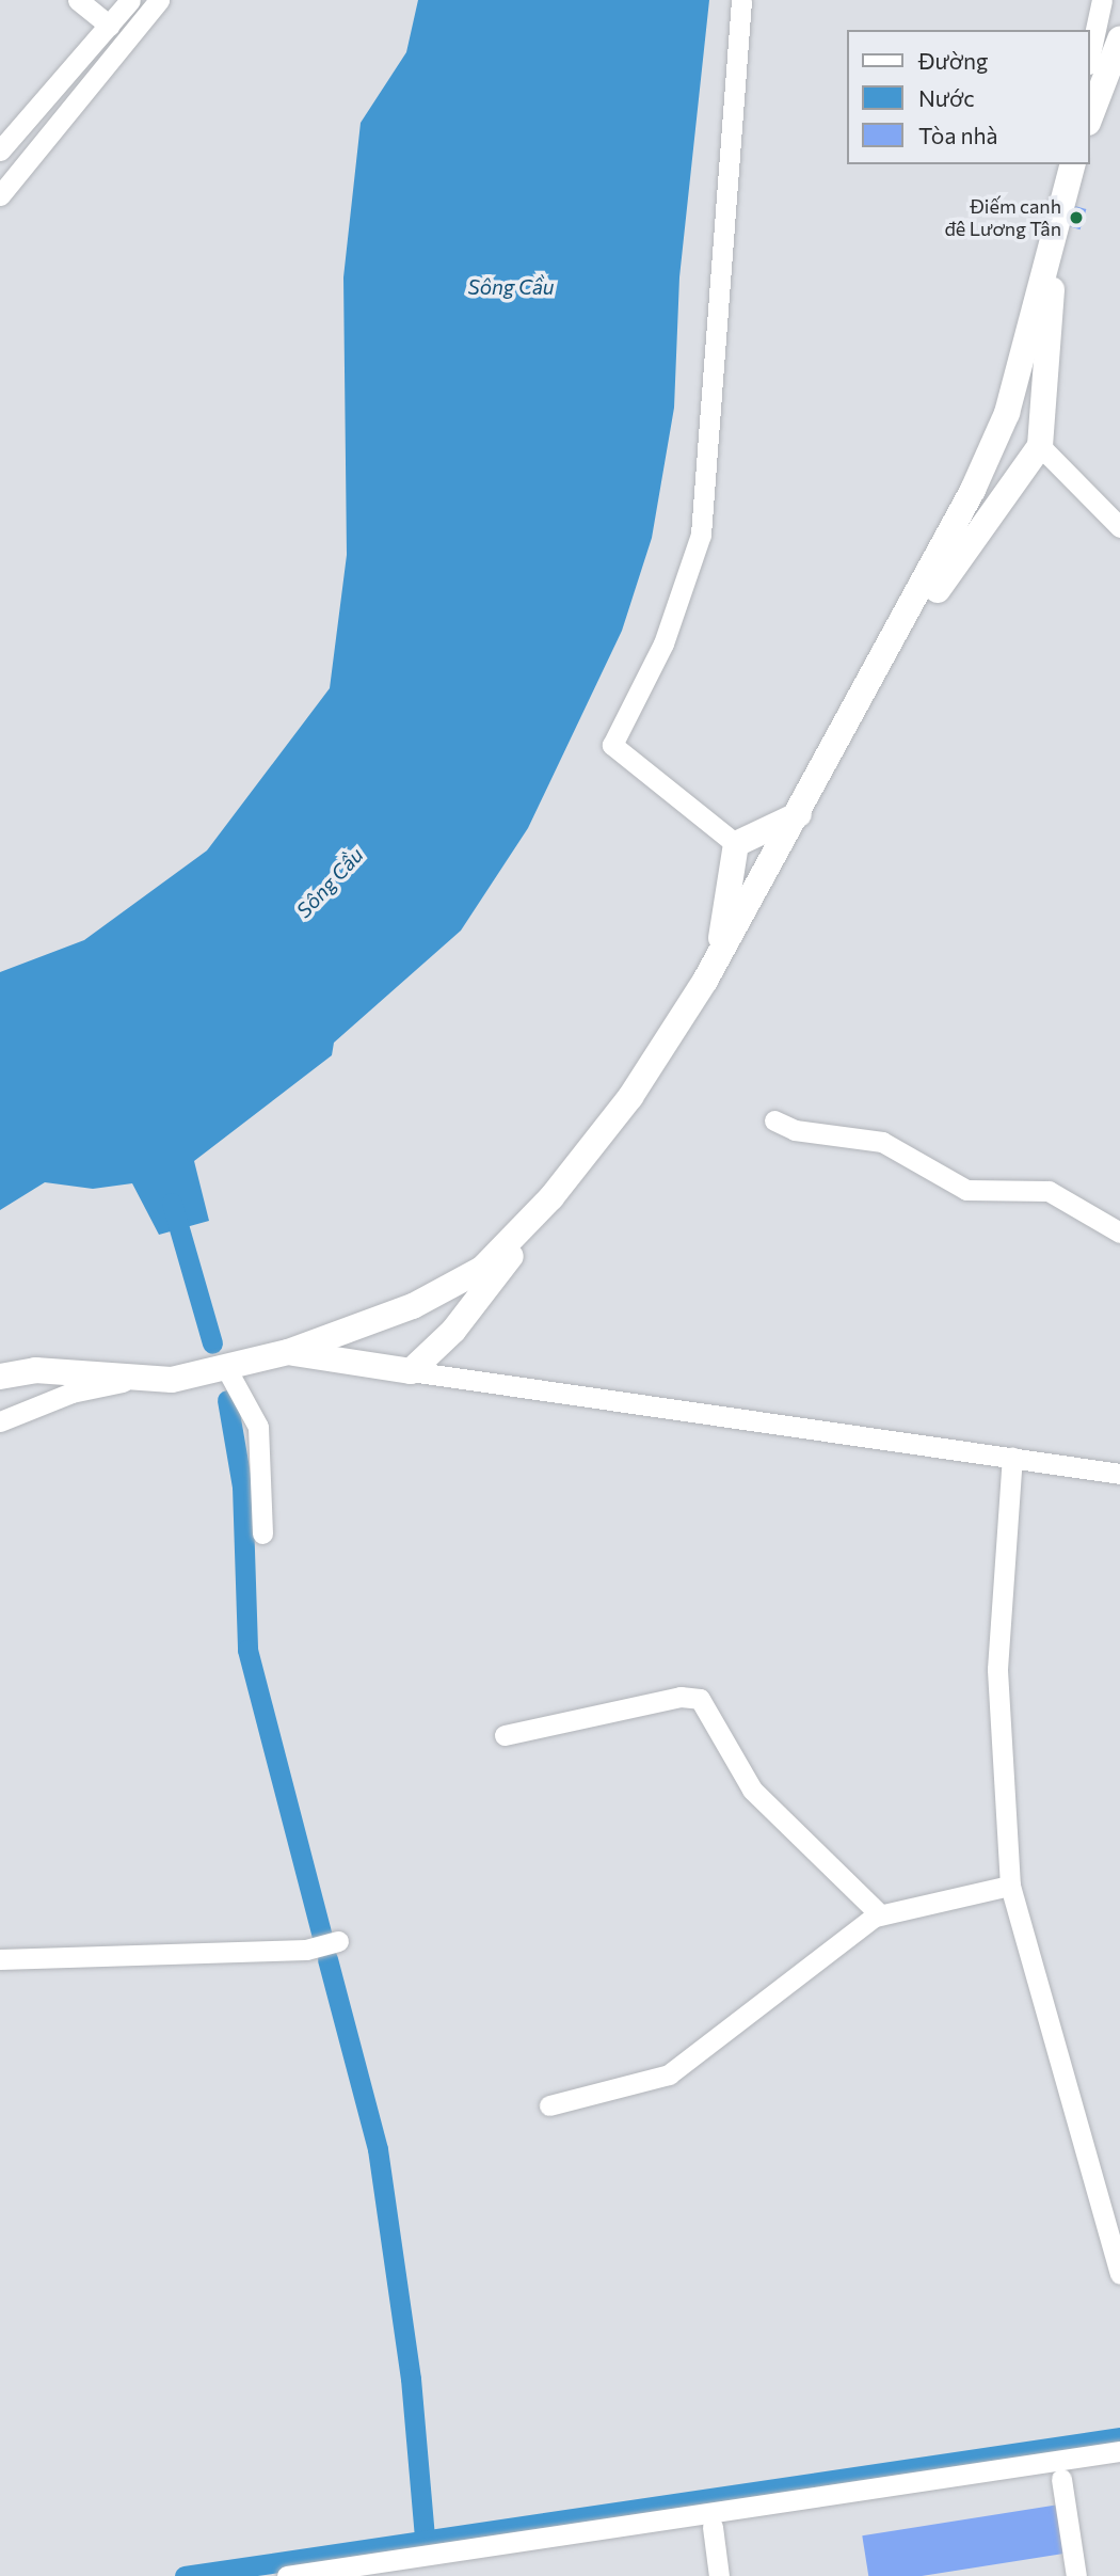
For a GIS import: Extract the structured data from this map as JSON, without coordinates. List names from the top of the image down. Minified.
{"water":["Sông Cầu"],"places":["Điếm canh đê Lương Tân"],"legend":["Đường","Nước","Tòa nhà"]}
